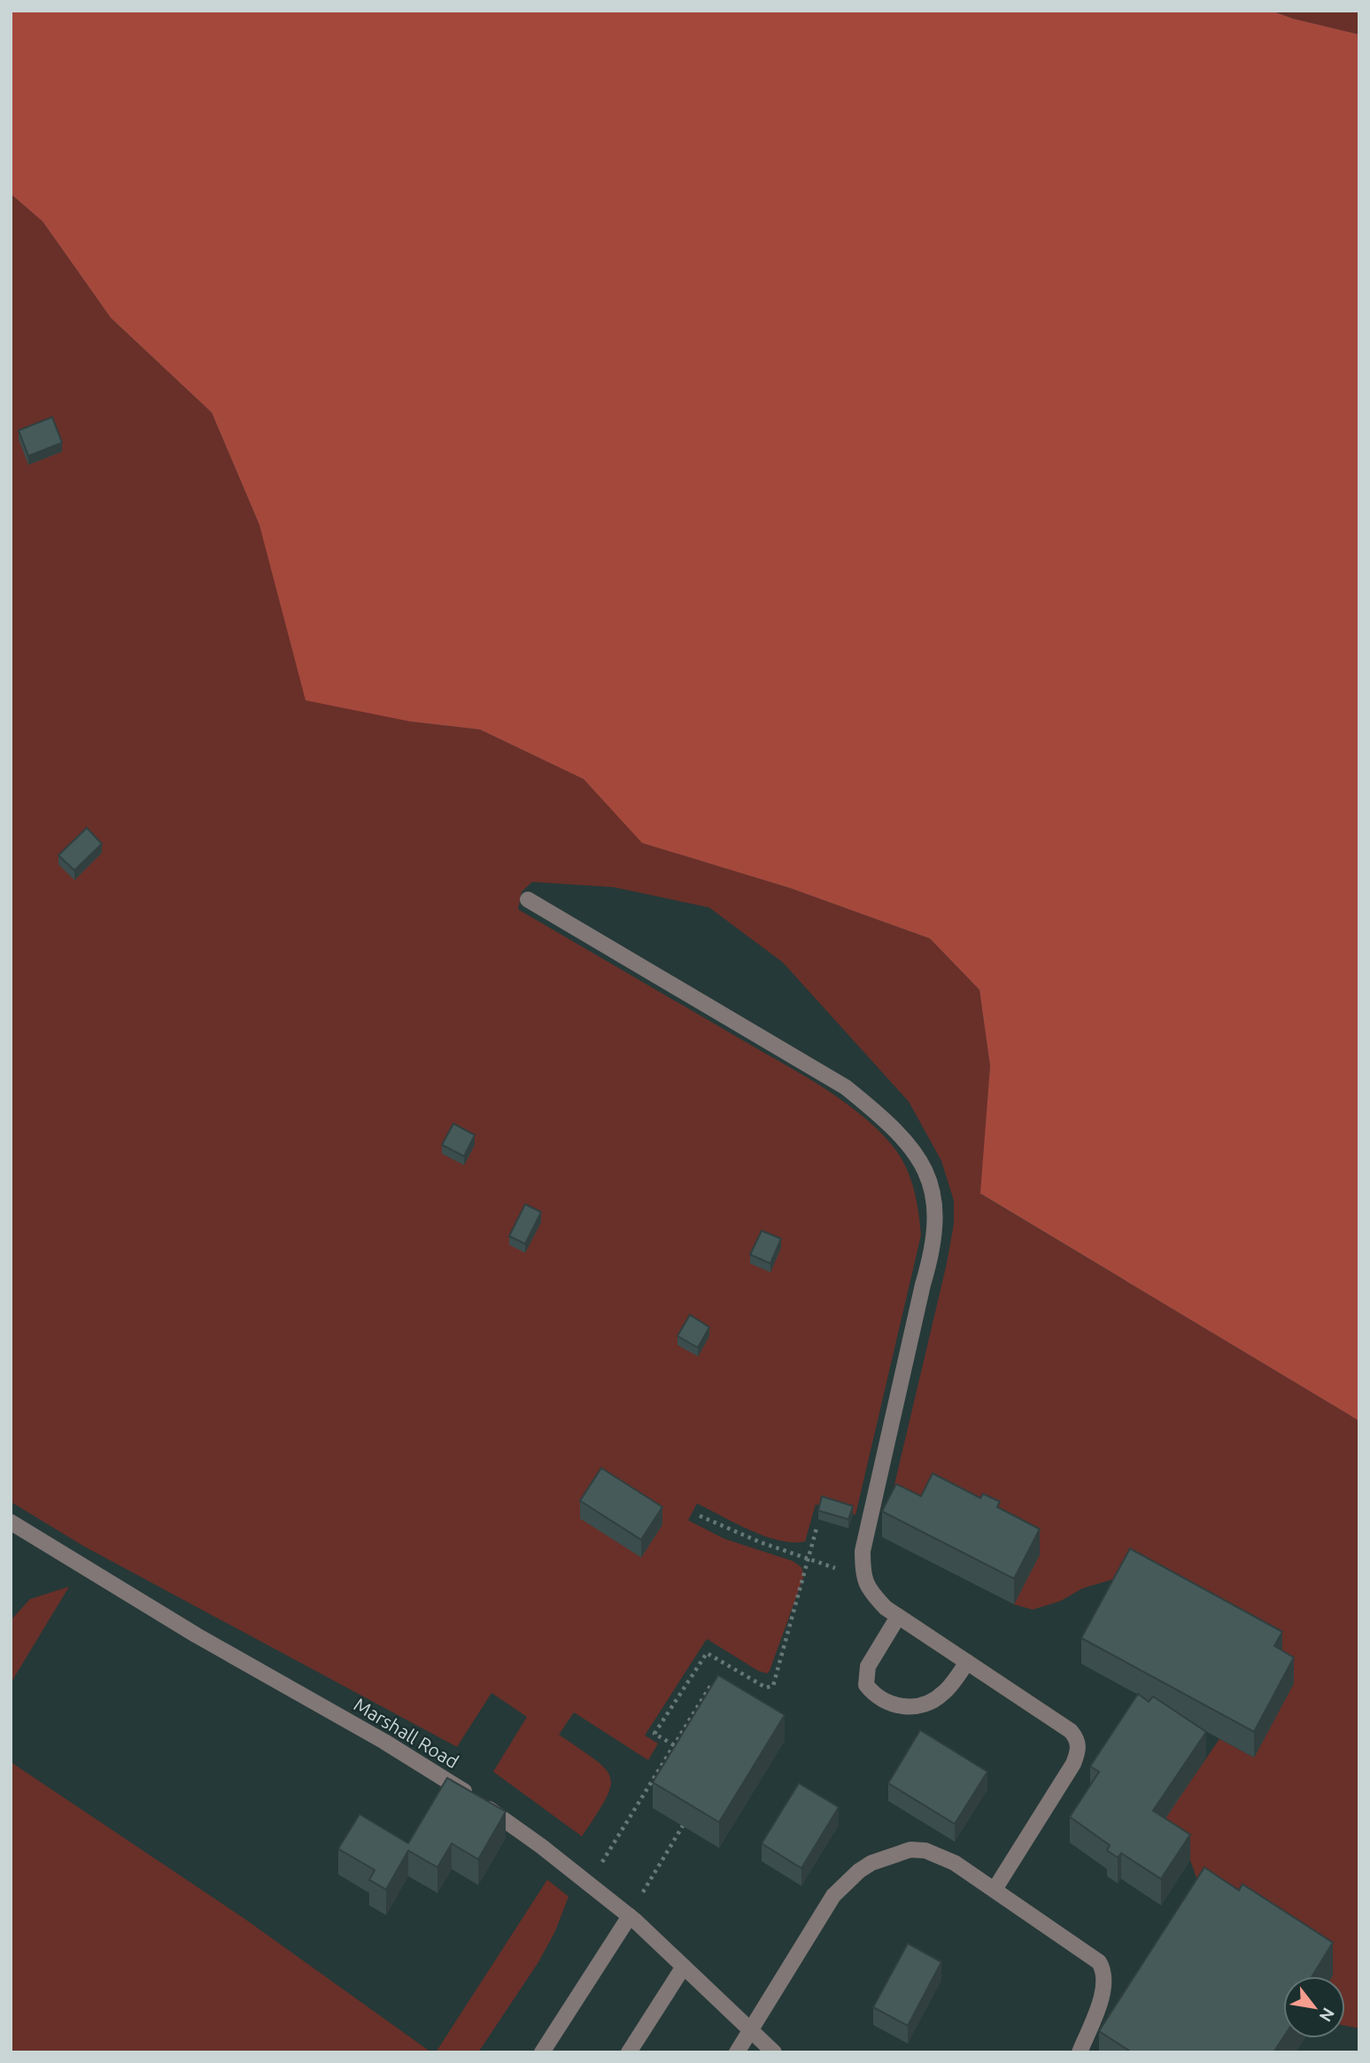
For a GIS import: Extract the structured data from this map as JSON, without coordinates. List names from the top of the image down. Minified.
{"streets":{"street":["Marshall Road"]},"north":"bottom right"}
